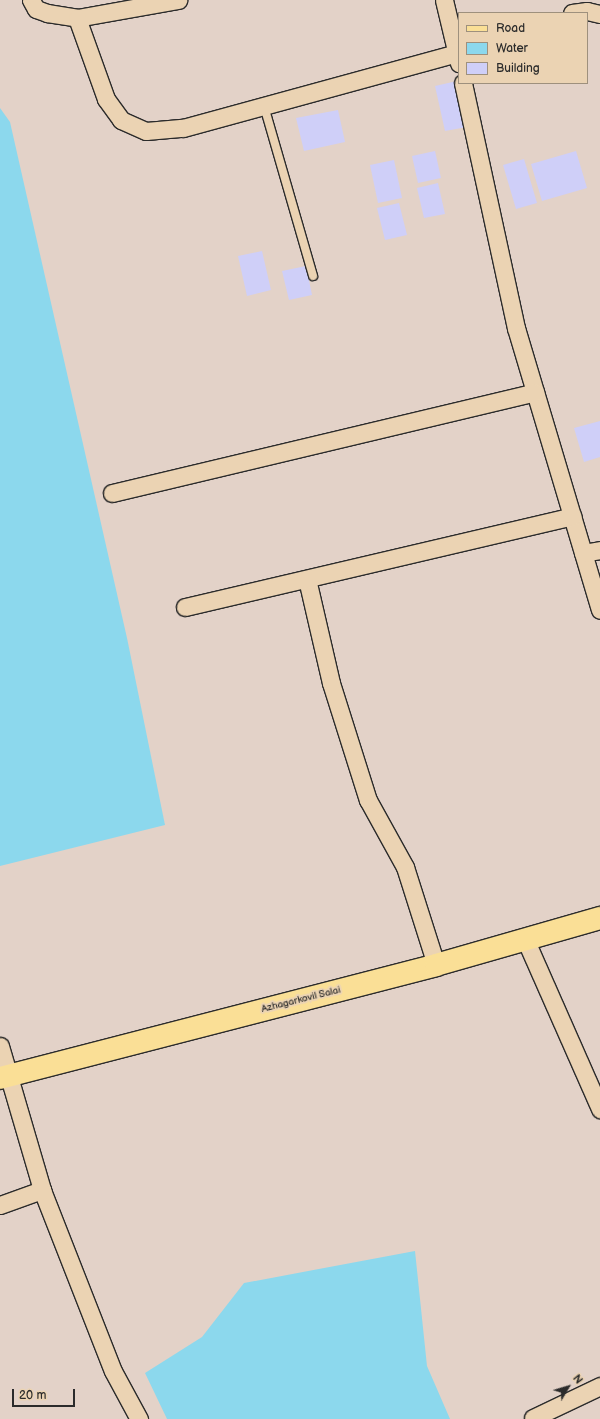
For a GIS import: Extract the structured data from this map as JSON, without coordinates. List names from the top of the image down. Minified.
{"streets":{"main road":["Azhagarkovil Salai"]},"legend":["Road","Water","Building"],"scale_bar":"20 m","north":"top right"}
